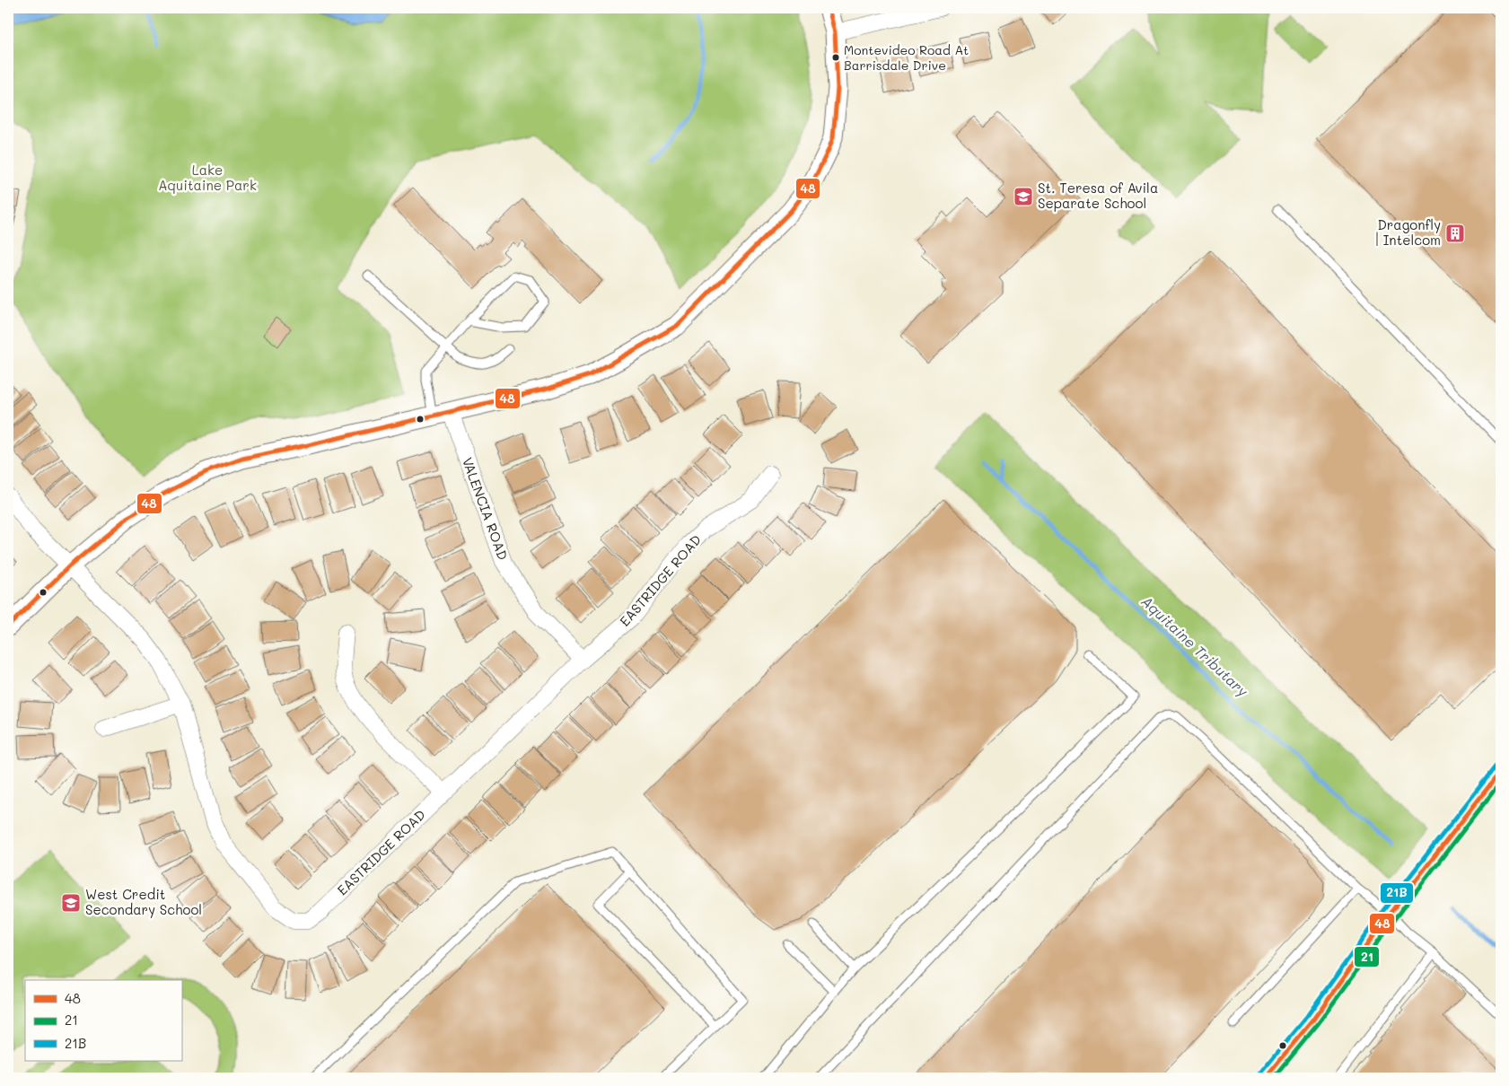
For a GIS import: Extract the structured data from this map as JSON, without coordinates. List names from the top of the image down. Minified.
{"streets":{"street":["VALENCIA ROAD","EASTRIDGE ROAD"]},"crossings":[["VALENCIA ROAD","EASTRIDGE ROAD"]],"water":["Aquitaine Tributary"],"parks":["Lake Aquitaine Park"],"places":{"other":["Montevideo Road At Barrisdale Drive"],"school or university":["St. Teresa of Avila Separate School","West Credit Secondary School"],"building":["Dragonfly | Intelcom"]},"lines":["transit line 48","transit line 21B","transit line 21"],"legend":["48","21","21B"]}
